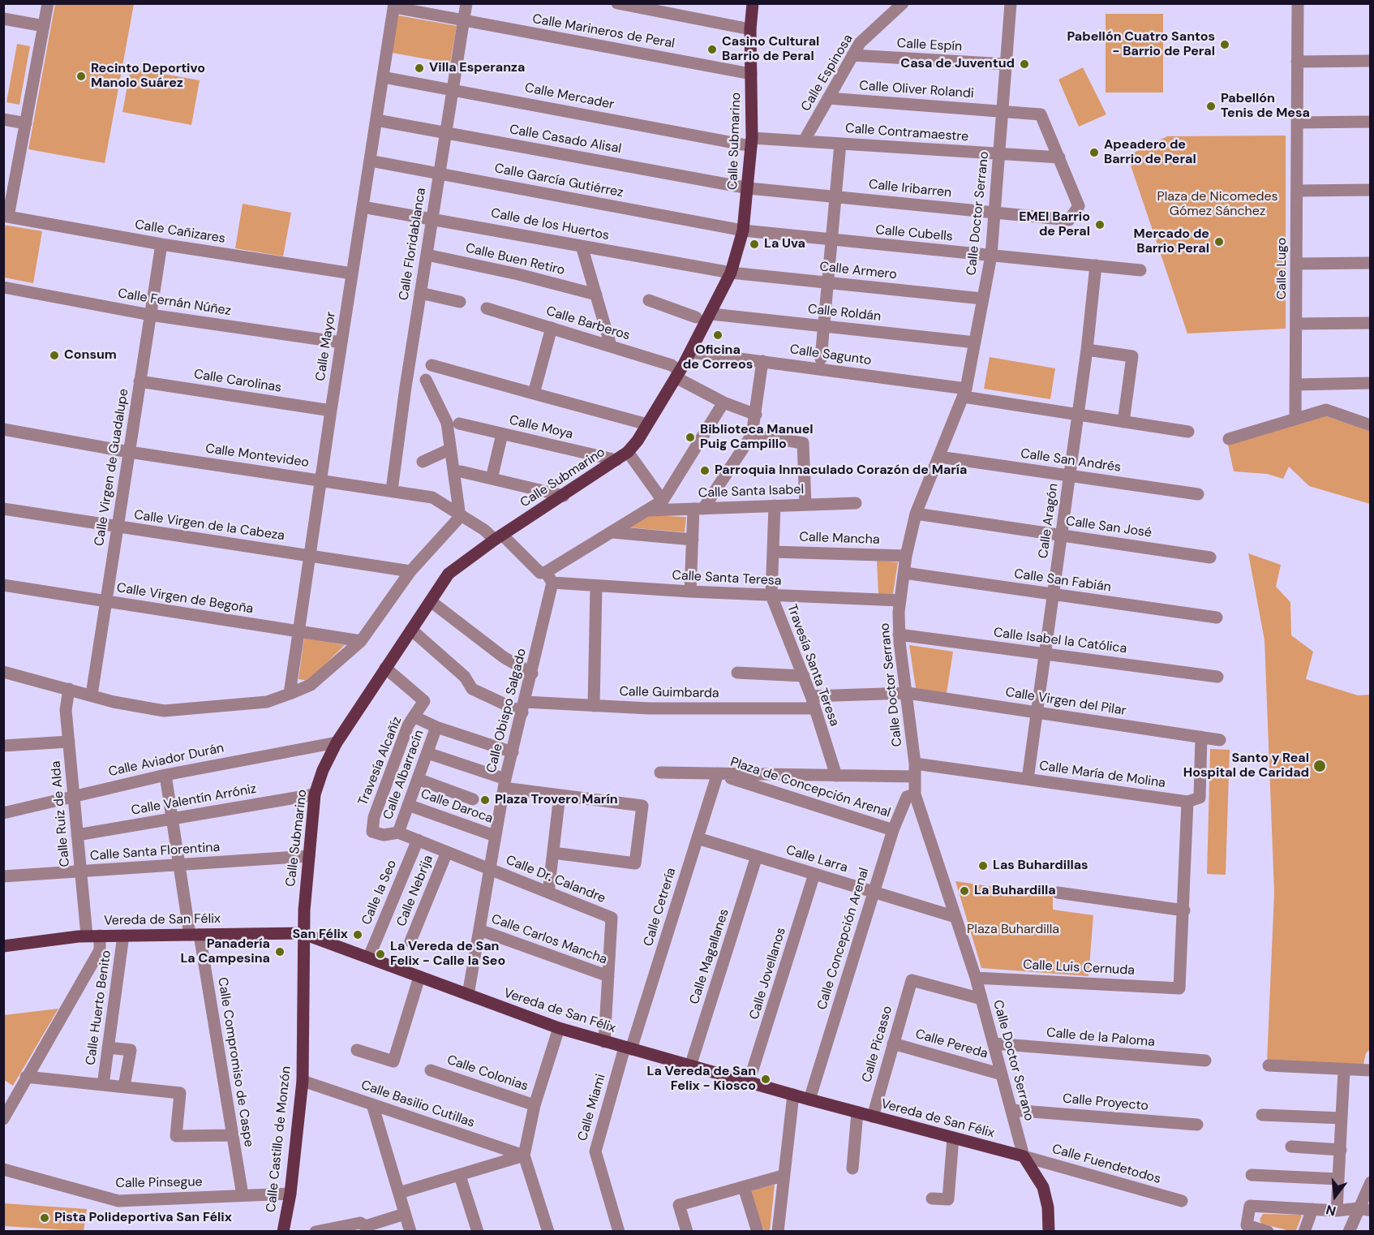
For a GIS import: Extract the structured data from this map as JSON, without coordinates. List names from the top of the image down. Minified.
{"streets":{"main road":["Calle Submarino","Vereda de San Félix","Calle Castillo de Monzón"],"street":["Calle Marineros de Peral","Calle Espín","Calle Espinosa","Calle Oliver Rolandi","Calle Mercader","Calle Contramaestre","Calle Casado Alisal","Calle García Gutiérrez","Calle Iribarren","Calle Doctor Serrano","Calle de los Huertos","Calle Cañizares","Calle Cubells","Calle Floridablanca","Calle Buen Retiro","Calle Lugo","Calle Armero","Calle Fernán Núñez","Calle Roldán","Calle Barberos","Calle Mayor","Calle Sagunto","Calle Carolinas","Calle Moya","Calle Montevideo","Calle San Andrés","Calle Virgen de Guadalupe","Calle Santa Isabel","Calle Aragón","Calle Virgen de la Cabeza","Calle San José","Calle Mancha","Calle Santa Teresa","Calle San Fabián","Calle Virgen de Begoña","Calle Isabel la Católica","Travesía Santa Teresa","Calle Guimbarda","Calle Virgen del Pilar","Calle Obispo Salgado","Calle Aviador Durán","Travesía Alcañíz","Calle Albarracín","Calle María de Molina","Plaza de Concepción Arenal","Calle Valentín Arróniz","Calle Daroca","Calle Ruiz de Alda","Calle Santa Florentina","Calle Larra","Calle Dr. Calandre","Calle Nebrija","Calle la Seo","Calle Cetrería","Calle Concepción Arenal","Calle Carlos Mancha","Calle Magallanes","Calle Luis Cernuda","Calle Jovellanos","Calle Huerto Benito","Calle de la Paloma","Calle Picasso","Calle Pereda","Calle Compromiso de Caspe","Calle Colonias","Calle Proyecto","Calle Basilio Cutillas","Calle Miami","Calle Fuendetodos","Calle Pinsegue"]},"crossings":[["Calle Marineros de Peral","Calle Submarino"],["Calle Marineros de Peral","Calle Floridablanca"],["Calle Marineros de Peral","Calle Mayor"],["Calle Espín","Calle Espinosa"],["Calle Espín","Calle Doctor Serrano"],["Calle Espinosa","Calle Oliver Rolandi"],["Calle Espinosa","Calle Contramaestre"],["Calle Oliver Rolandi","Calle Contramaestre"],["Calle Oliver Rolandi","Calle Iribarren"],["Calle Oliver Rolandi","Calle Doctor Serrano"],["Calle Mercader","Calle Contramaestre"],["Calle Mercader","Calle Submarino"],["Calle Mercader","Calle Floridablanca"],["Calle Mercader","Calle Mayor"],["Calle Contramaestre","Calle Submarino"],["Calle Contramaestre","Calle Iribarren"],["Calle Contramaestre","Calle Doctor Serrano"],["Calle Casado Alisal","Calle Submarino"],["Calle Casado Alisal","Calle Iribarren"],["Calle Casado Alisal","Calle Floridablanca"],["Calle Casado Alisal","Calle Mayor"],["Calle Submarino","Calle García Gutiérrez"],["Calle Submarino","Calle Iribarren"],["Calle Submarino","Calle de los Huertos"],["Calle Submarino","Calle Cubells"],["Calle Submarino","Calle Armero"],["Calle Submarino","Calle Roldán"],["Calle Submarino","Calle Barberos"],["Calle Submarino","Calle Sagunto"],["Calle Submarino","Calle Moya"],["Calle Submarino","Calle Montevideo"],["Calle Submarino","Calle Santa Teresa"],["Calle Submarino","Calle Guimbarda"],["Calle Submarino","Calle Aviador Durán"],["Calle Submarino","Travesía Alcañíz"],["Calle Submarino","Calle Valentín Arróniz"],["Calle Submarino","Calle Santa Florentina"],["Calle Submarino","Vereda de San Félix"],["Calle Submarino","Calle Castillo de Monzón"],["Calle García Gutiérrez","Calle Cubells"],["Calle García Gutiérrez","Calle Floridablanca"],["Calle García Gutiérrez","Calle Mayor"],["Calle Iribarren","Calle Doctor Serrano"],["Calle Doctor Serrano","Calle Cubells"],["Calle Doctor Serrano","Calle Armero"],["Calle Doctor Serrano","Calle Roldán"],["Calle Doctor Serrano","Calle Sagunto"],["Calle Doctor Serrano","Calle San Andrés"],["Calle Doctor Serrano","Calle San José"],["Calle Doctor Serrano","Calle Mancha"],["Calle Doctor Serrano","Calle Santa Teresa"],["Calle Doctor Serrano","Calle San Fabián"],["Calle Doctor Serrano","Calle Isabel la Católica"],["Calle Doctor Serrano","Calle Virgen del Pilar"],["Calle Doctor Serrano","Calle María de Molina"],["Calle Doctor Serrano","Plaza de Concepción Arenal"],["Calle Doctor Serrano","Calle Larra"],["Calle Doctor Serrano","Vereda de San Félix"],["Calle Doctor Serrano","Calle Concepción Arenal"],["Calle Doctor Serrano","Calle Luis Cernuda"],["Calle Doctor Serrano","Calle de la Paloma"],["Calle Doctor Serrano","Calle Picasso"],["Calle Doctor Serrano","Calle Pereda"],["Calle Doctor Serrano","Calle Proyecto"],["Calle Doctor Serrano","Calle Fuendetodos"],["Calle de los Huertos","Calle Floridablanca"],["Calle de los Huertos","Calle Armero"],["Calle de los Huertos","Calle Mayor"],["Calle Cañizares","Calle Mayor"],["Calle Cañizares","Calle Virgen de Guadalupe"],["Calle Cubells","Calle Aragón"],["Calle Floridablanca","Calle Buen Retiro"],["Calle Floridablanca","Calle Montevideo"],["Calle Fernán Núñez","Calle Mayor"],["Calle Fernán Núñez","Calle Virgen de Guadalupe"],["Calle Mayor","Calle Carolinas"],["Calle Mayor","Calle Montevideo"],["Calle Mayor","Calle Virgen de la Cabeza"],["Calle Mayor","Calle Virgen de Begoña"],["Calle Sagunto","Calle Aragón"],["Calle Carolinas","Calle Virgen de Guadalupe"],["Calle Montevideo","Calle Virgen de Guadalupe"],["Calle Montevideo","Calle Santa Teresa"],["Calle San Andrés","Calle Aragón"],["Calle Virgen de Guadalupe","Calle Virgen de la Cabeza"],["Calle Virgen de Guadalupe","Calle Virgen de Begoña"],["Calle Santa Isabel","Travesía Santa Teresa"],["Calle Aragón","Calle San José"],["Calle Aragón","Calle San Fabián"],["Calle Aragón","Calle Isabel la Católica"],["Calle Aragón","Calle Virgen del Pilar"],["Calle Aragón","Calle María de Molina"],["Calle Mancha","Travesía Santa Teresa"],["Calle Santa Teresa","Travesía Santa Teresa"],["Calle Santa Teresa","Calle Obispo Salgado"],["Travesía Santa Teresa","Calle Guimbarda"],["Travesía Santa Teresa","Calle Virgen del Pilar"],["Travesía Santa Teresa","Plaza de Concepción Arenal"],["Calle Guimbarda","Calle Virgen del Pilar"],["Calle Guimbarda","Calle Obispo Salgado"],["Calle Obispo Salgado","Calle Daroca"],["Calle Obispo Salgado","Calle Dr. Calandre"],["Calle Obispo Salgado","Vereda de San Félix"],["Calle Obispo Salgado","Calle Carlos Mancha"],["Calle Aviador Durán","Calle Ruiz de Alda"],["Calle Aviador Durán","Calle Compromiso de Caspe"],["Travesía Alcañíz","Calle Albarracín"],["Travesía Alcañíz","Calle Dr. Calandre"],["Calle Albarracín","Calle Daroca"],["Calle Albarracín","Calle Dr. Calandre"],["Calle María de Molina","Plaza de Concepción Arenal"],["Plaza de Concepción Arenal","Calle Cetrería"],["Plaza de Concepción Arenal","Calle Concepción Arenal"],["Calle Valentín Arróniz","Calle Ruiz de Alda"],["Calle Valentín Arróniz","Calle Compromiso de Caspe"],["Calle Ruiz de Alda","Calle Santa Florentina"],["Calle Ruiz de Alda","Vereda de San Félix"],["Calle Santa Florentina","Calle Compromiso de Caspe"],["Calle Larra","Calle Cetrería"],["Calle Larra","Calle Concepción Arenal"],["Calle Larra","Calle Magallanes"],["Calle Larra","Calle Jovellanos"],["Calle Dr. Calandre","Calle Nebrija"],["Calle Dr. Calandre","Calle la Seo"],["Calle Dr. Calandre","Calle Carlos Mancha"],["Calle la Seo","Vereda de San Félix"],["Calle Cetrería","Vereda de San Félix"],["Calle Cetrería","Calle Miami"],["Vereda de San Félix","Calle Concepción Arenal"],["Vereda de San Félix","Calle Magallanes"],["Vereda de San Félix","Calle Jovellanos"],["Vereda de San Félix","Calle Huerto Benito"],["Vereda de San Félix","Calle Picasso"],["Vereda de San Félix","Calle Compromiso de Caspe"],["Vereda de San Félix","Calle Miami"],["Vereda de San Félix","Calle Castillo de Monzón"],["Vereda de San Félix","Calle Fuendetodos"],["Calle Picasso","Calle Pereda"],["Calle Compromiso de Caspe","Calle Pinsegue"],["Calle Basilio Cutillas","Calle Castillo de Monzón"],["Calle Castillo de Monzón","Calle Pinsegue"]],"parks":["Plaza de Nicomedes Gómez Sánchez","Plaza Buhardilla"],"places":["Pabellón Cuatro Santos - Barrio de Peral","Casino Cultural Barrio de Peral","Casa de Juventud","Villa Esperanza","Recinto Deportivo Manolo Suárez","Pabellón Tenis de Mesa","Apeadero de Barrio de Peral","EMEI Barrio de Peral","Mercado de Barrio Peral","La Uva","Oficina de Correos","Consum","Biblioteca Manuel Puig Campillo","Parroquia Inmaculado Corazón de María","Santo y Real Hospital de Caridad","Plaza Trovero Marín","Las Buhardillas","La Buhardilla","San Félix","Panadería La Campesina","La Vereda de San Felix - Calle la Seo","La Vereda de San Felix - Kiosco","Pista Polideportiva San Félix"],"north":"bottom"}
